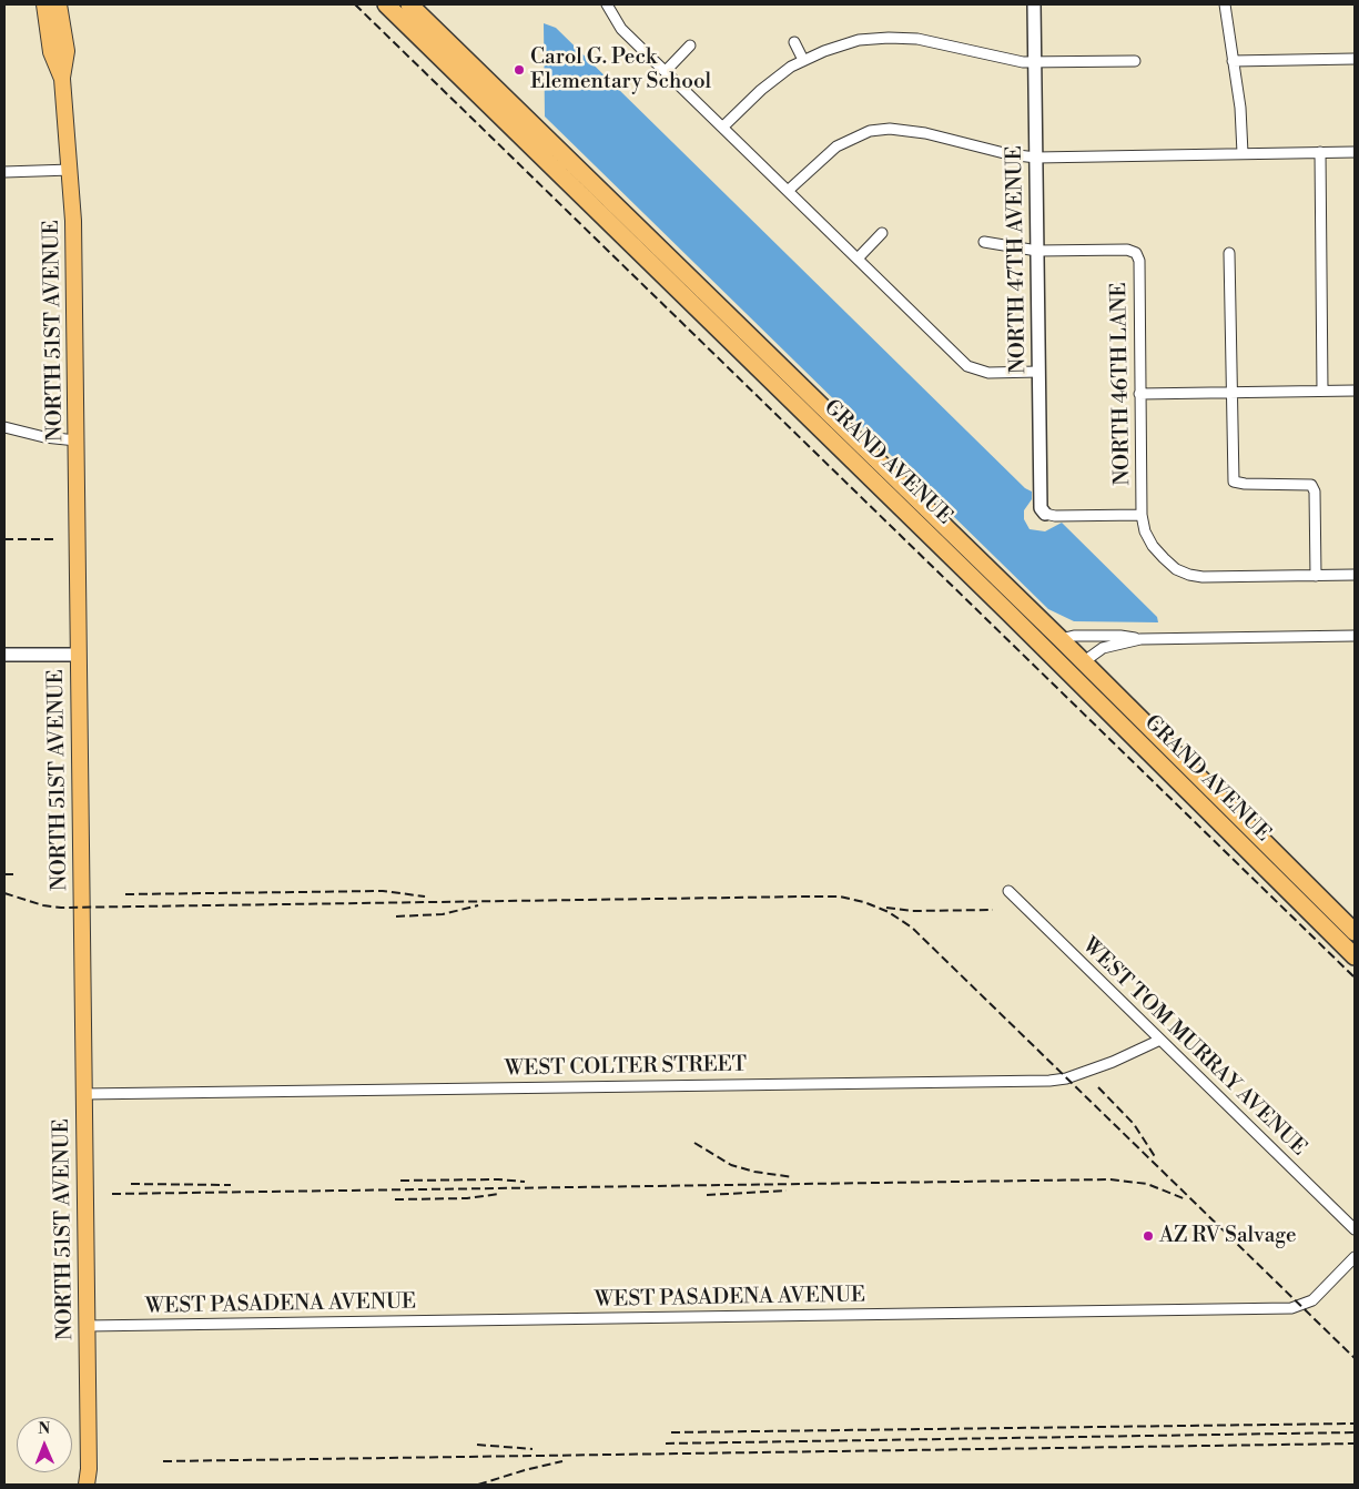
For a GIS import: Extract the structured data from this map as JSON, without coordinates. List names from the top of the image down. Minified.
{"streets":{"highway":["GRAND AVENUE"],"main road":["NORTH 51ST AVENUE"],"street":["NORTH 47TH AVENUE","NORTH 46TH LANE","WEST TOM MURRAY AVENUE","WEST COLTER STREET","WEST PASADENA AVENUE"]},"crossings":[["NORTH 47TH AVENUE","NORTH 46TH LANE"],["NORTH 51ST AVENUE","WEST COLTER STREET"],["NORTH 51ST AVENUE","WEST PASADENA AVENUE"],["WEST TOM MURRAY AVENUE","WEST COLTER STREET"]],"places":["Carol G. Peck Elementary School","AZ RV Salvage"],"north":"top"}
